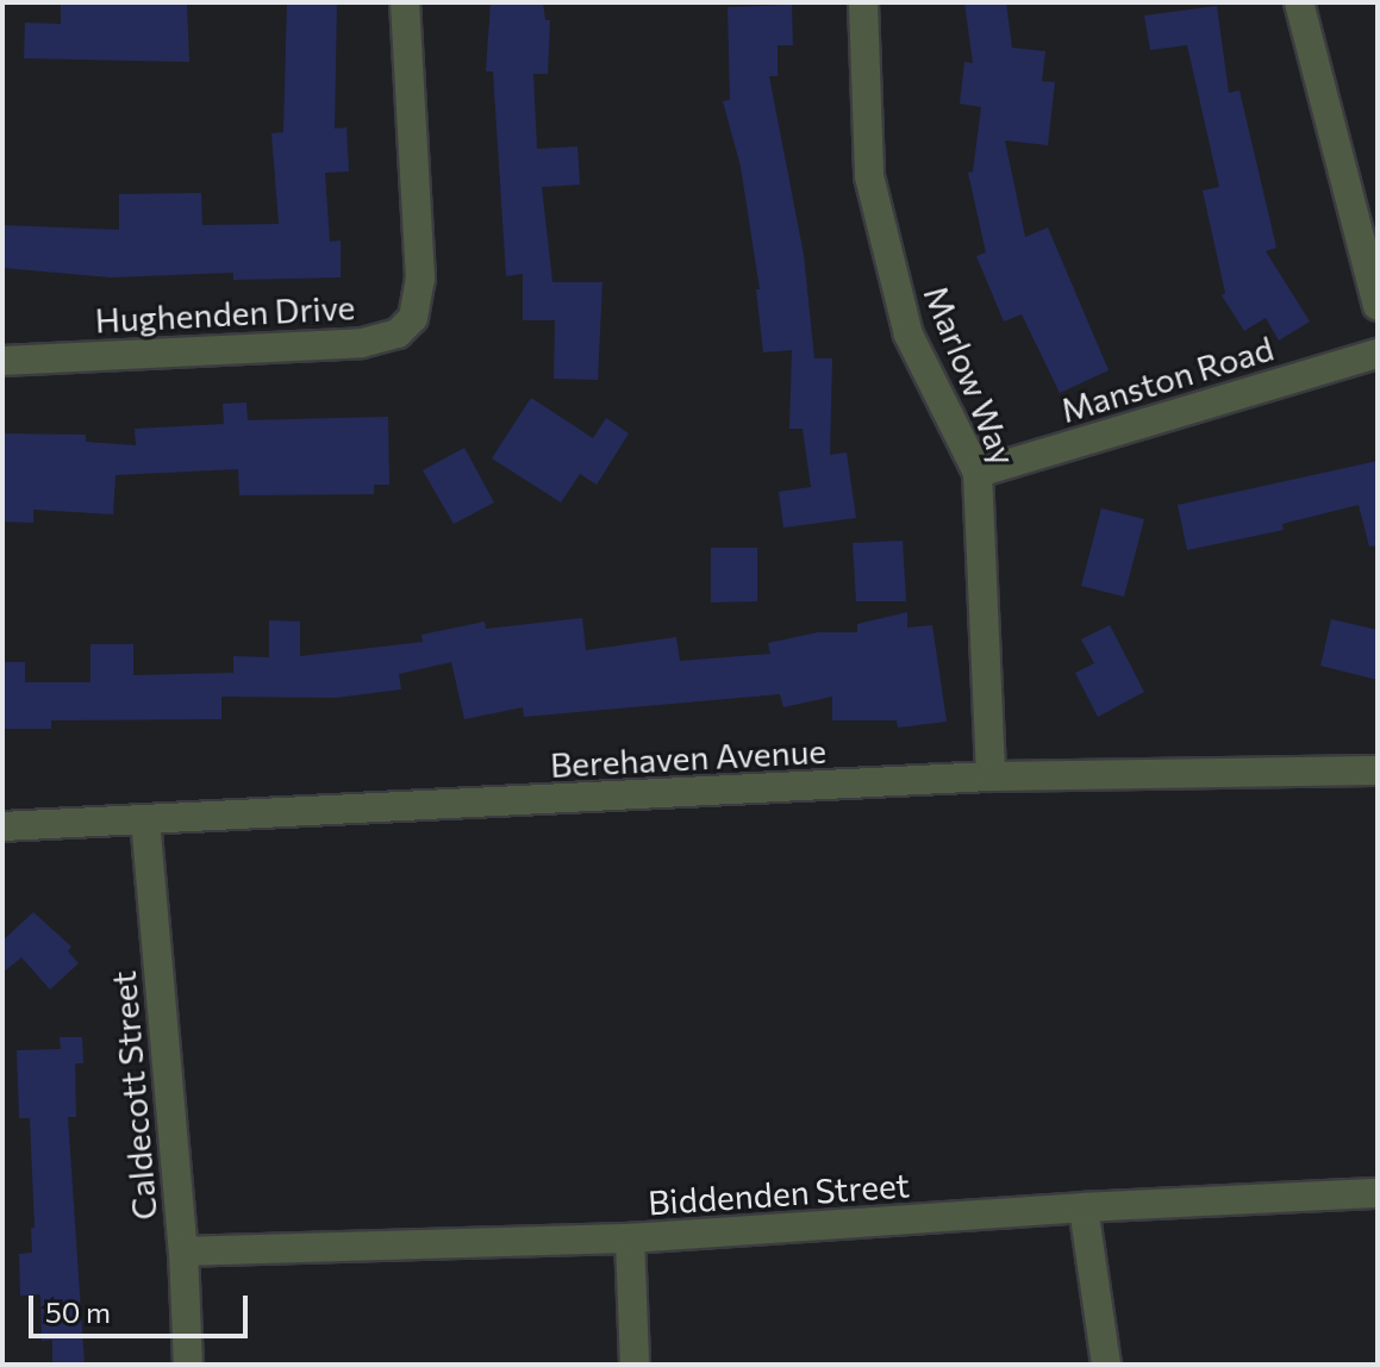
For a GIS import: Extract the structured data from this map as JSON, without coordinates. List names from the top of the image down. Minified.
{"streets":{"street":["Hughenden Drive","Marlow Way","Manston Road","Berehaven Avenue","Caldecott Street","Biddenden Street"]},"crossings":[["Marlow Way","Manston Road"],["Marlow Way","Berehaven Avenue"],["Berehaven Avenue","Caldecott Street"],["Caldecott Street","Biddenden Street"]],"scale_bar":"50 m"}
